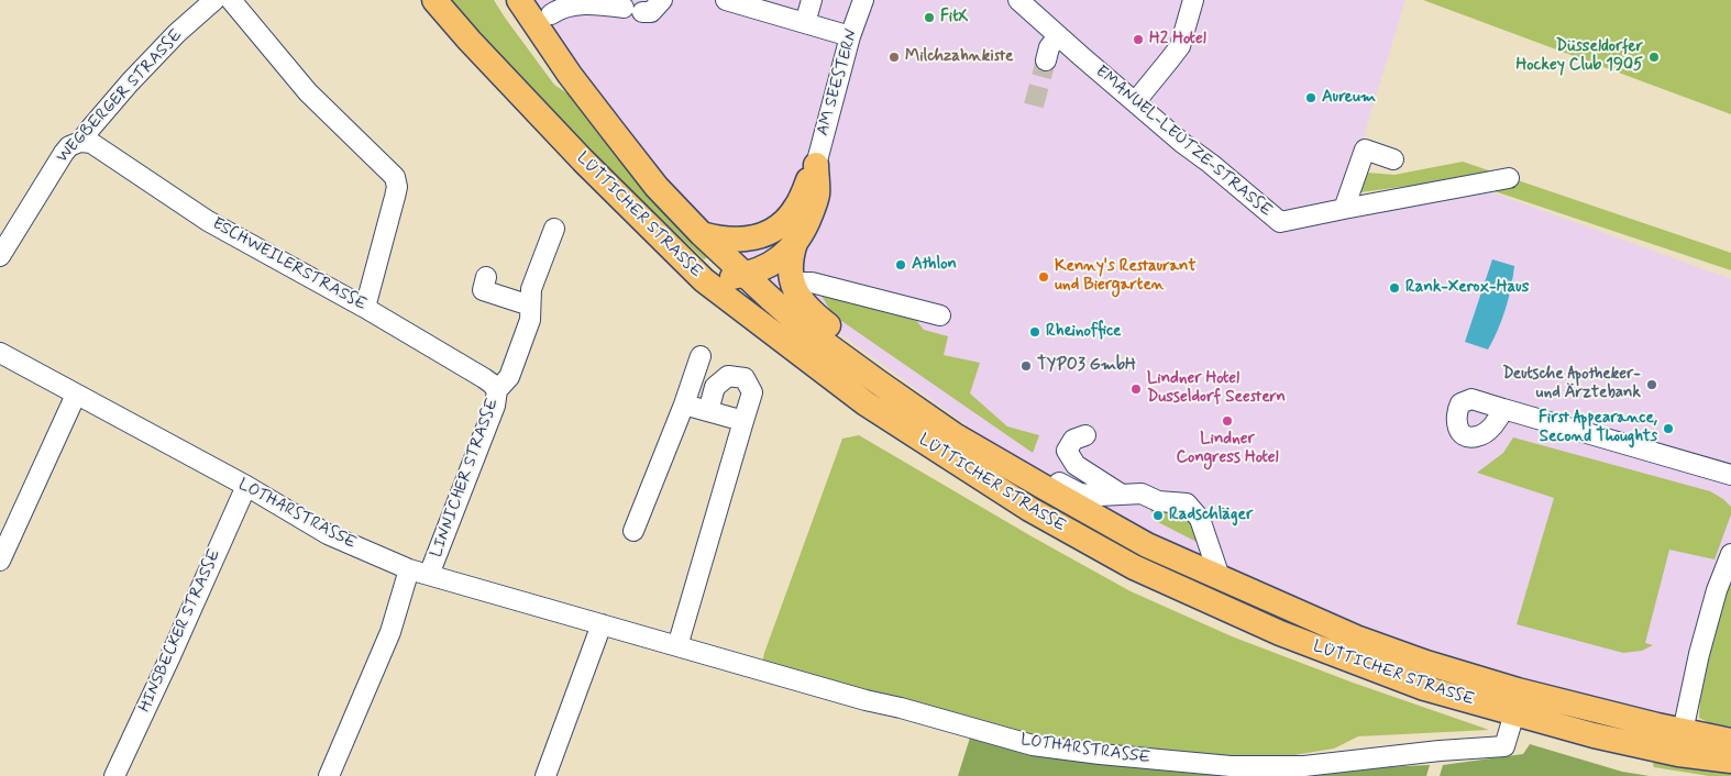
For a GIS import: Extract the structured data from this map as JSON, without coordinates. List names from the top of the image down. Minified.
{"streets":{"main road":["LÜTTICHER STRASSE"],"street":["AM SEESTERN","WEGBERGER STRASSE","EMANUEL-LEUTZE-STRASSE","ESCHWEILERSTRASSE","LINNICHER STRASSE","LOTHARSTRASSE","HINSBECKER STRASSE"]},"crossings":[["WEGBERGER STRASSE","ESCHWEILERSTRASSE"],["LÜTTICHER STRASSE","LOTHARSTRASSE"],["ESCHWEILERSTRASSE","LINNICHER STRASSE"],["LINNICHER STRASSE","LOTHARSTRASSE"],["LOTHARSTRASSE","HINSBECKER STRASSE"]],"places":["FitX","H2 Hotel","Milchzahnkiste","Düsseldorfer Hockey Club 1905","Aureum","Athlon","Kenny's Restaurant und Biergarten","Rank-Xerox-Haus","Rheinoffice","TYPO3 GmbH","Deutsche Apotheker- und Ärztebank","Lindner Hotel Dusseldorf Seestern","Lindner Congress Hotel","First Appearance, Second Thoughts","Radschläger"]}
